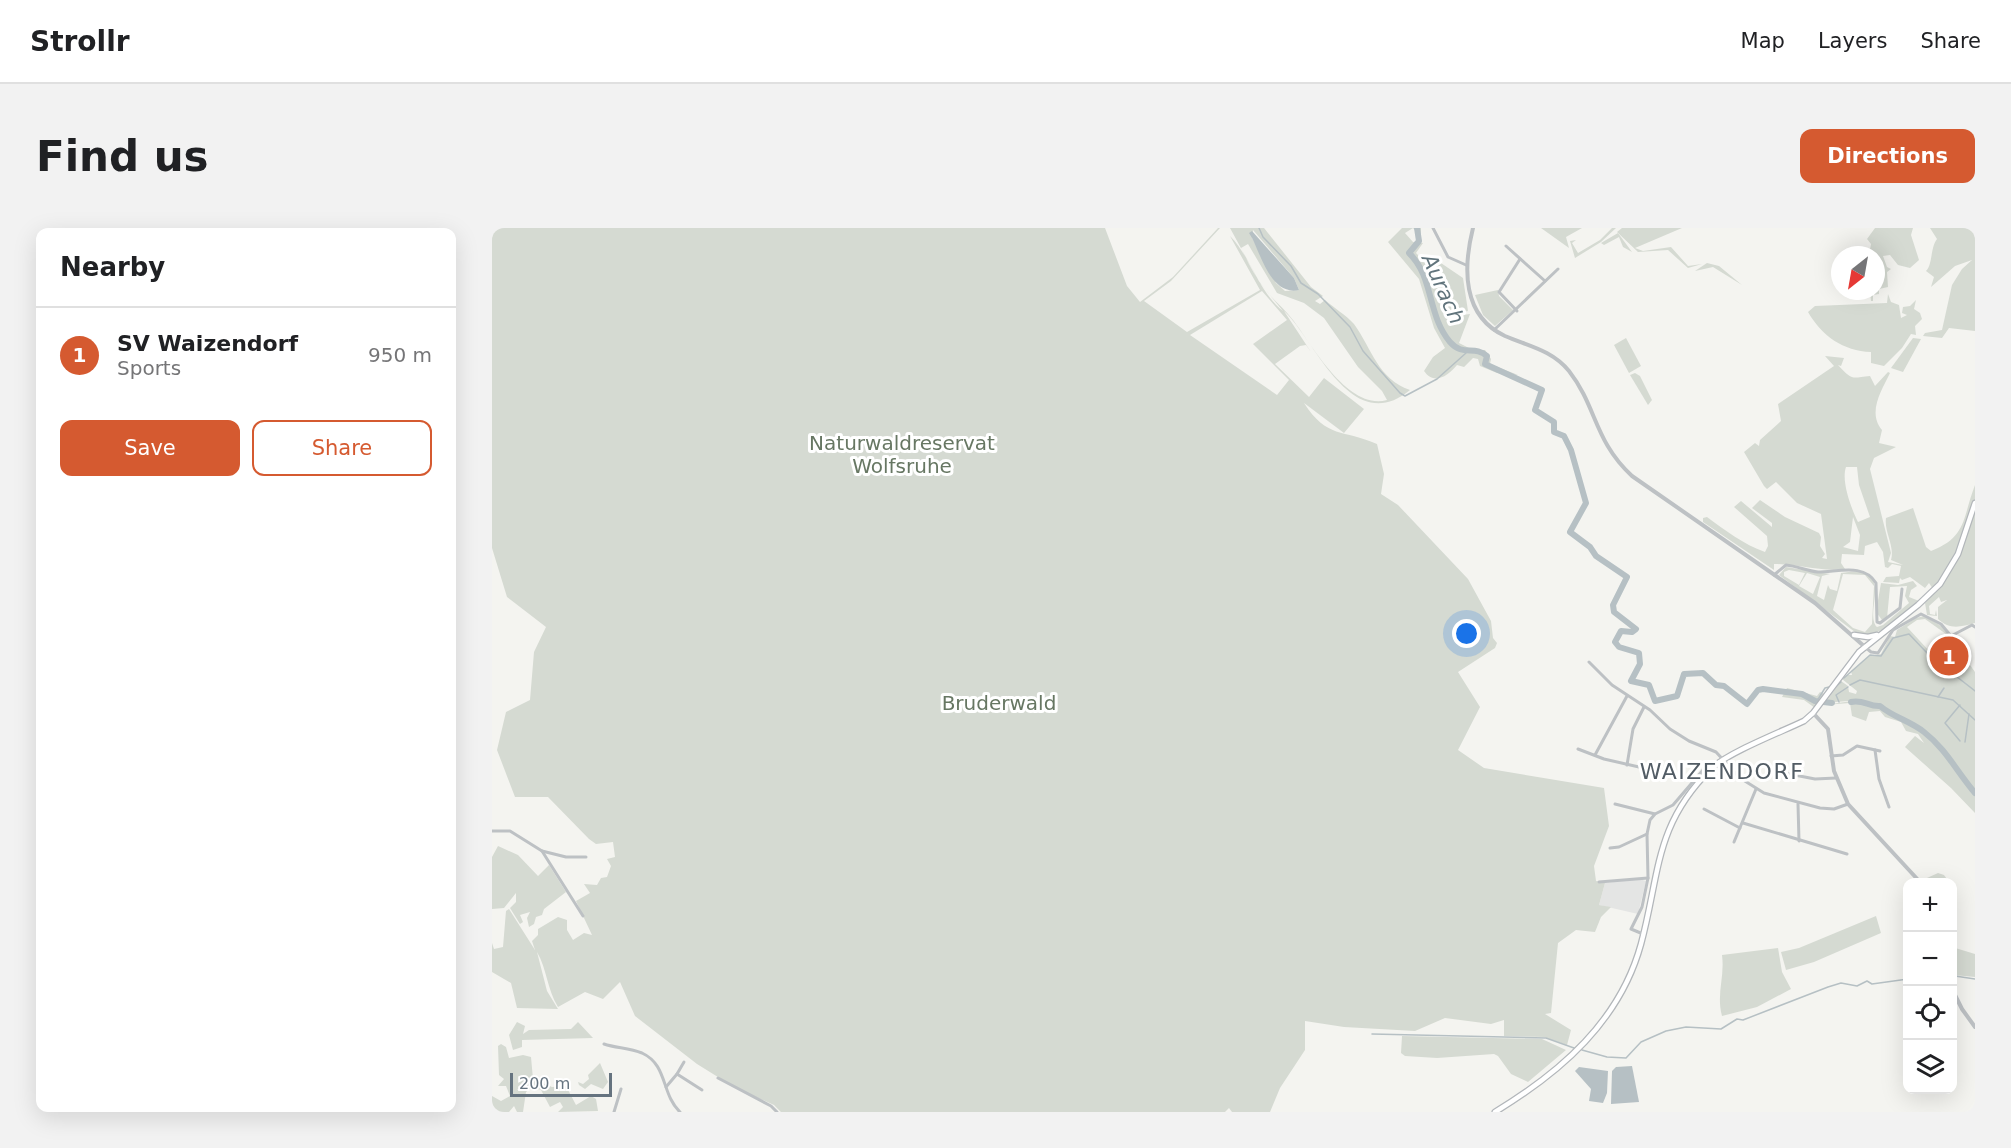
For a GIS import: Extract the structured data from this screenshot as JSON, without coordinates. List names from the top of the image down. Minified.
{"districts":["WAIZENDORF"],"water":["Aurach"],"parks":["Naturwaldreservat Wolfsruhe","Bruderwald"],"scale_bar":"200 m","north":"bottom left","page":{"header":"Strollr","nav":["Map","Layers","Share"],"buttons":["Directions",["Save","Share"]],"title":"Find us","heading":"Nearby","list":[{"mark":"1","name":"SV Waizendorf","note":"Sports","value":"950 m"}],"pins":"1","map_buttons":["+","−"],"scale":"200 m"}}
